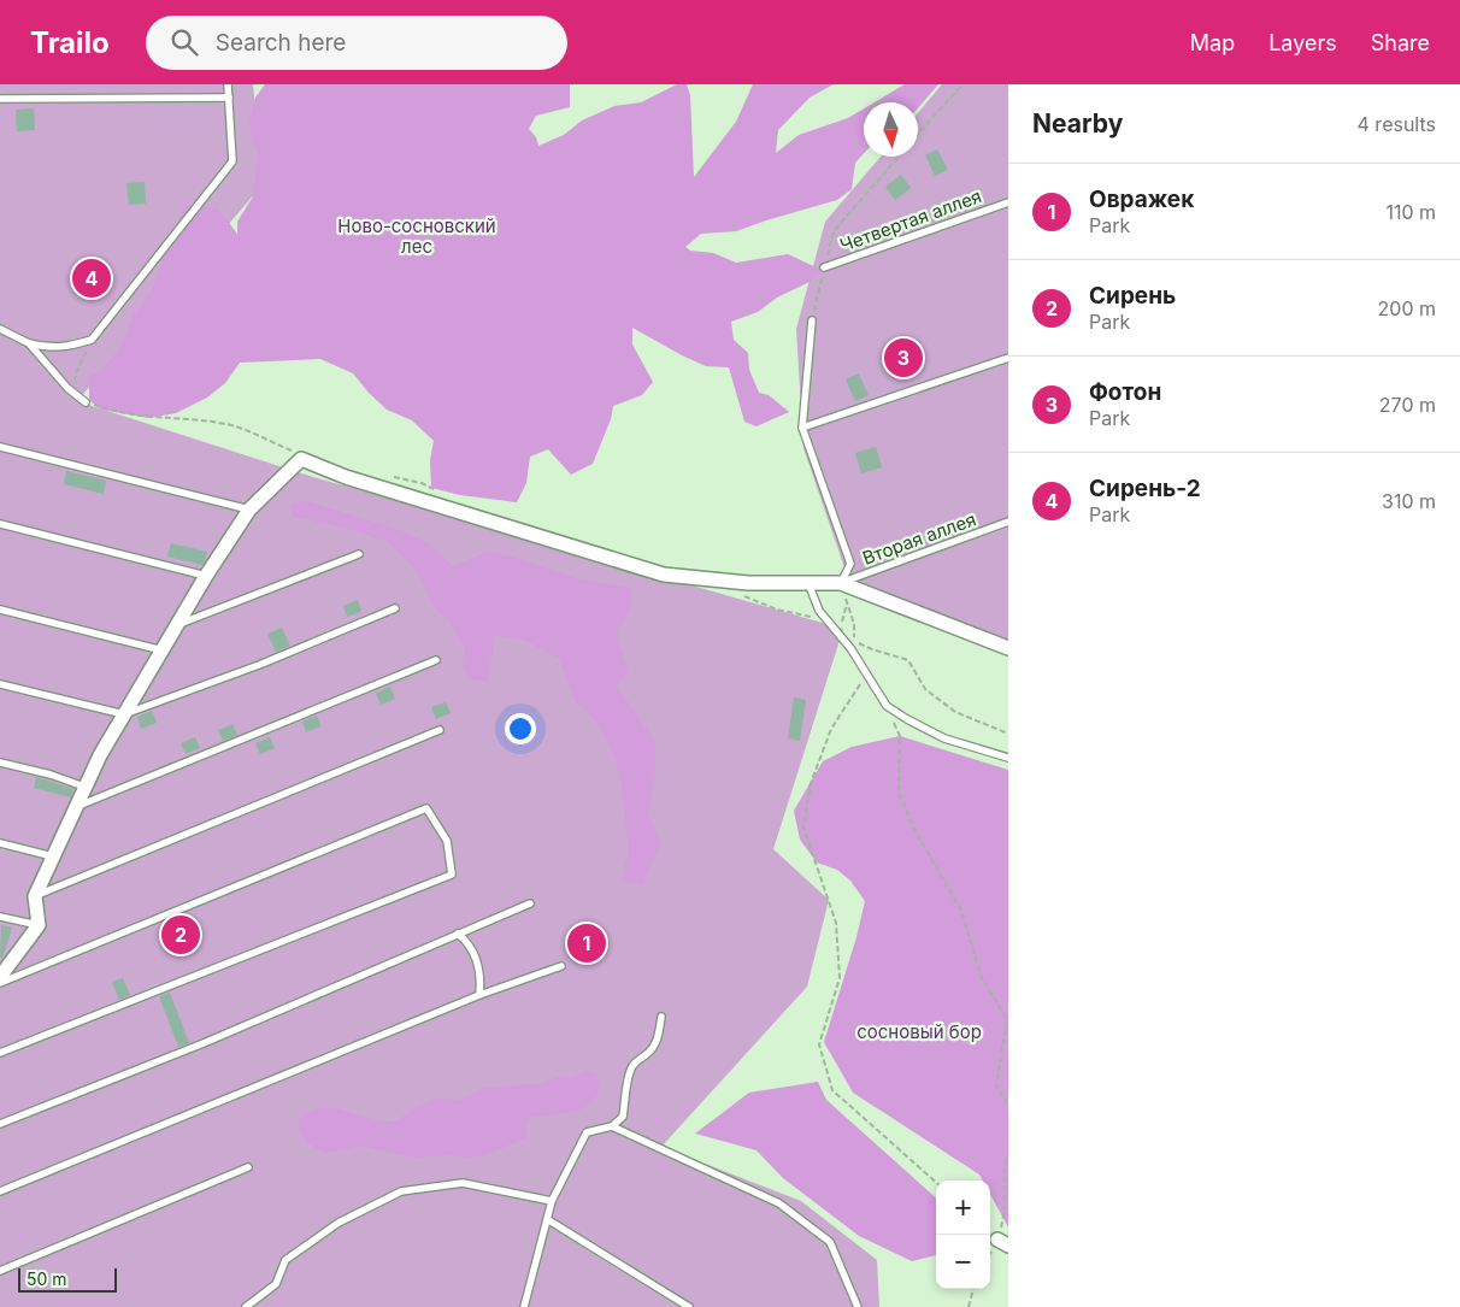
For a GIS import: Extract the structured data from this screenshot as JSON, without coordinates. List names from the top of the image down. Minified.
{"streets":{"lane":["Четвертая аллея","Вторая аллея"]},"parks":["Ново-сосновский лес","сосновый бор"],"scale_bar":"50 m","north":"bottom","page":{"header":"Trailo","search":"Search here","nav":["Map","Layers","Share"],"heading":["Nearby","4 results"],"list":[{"mark":"1","name":"Овражек","note":"Park","value":"110 m"},{"mark":"2","name":"Сирень","note":"Park","value":"200 m"},{"mark":"3","name":"Фотон","note":"Park","value":"270 m"},{"mark":"4","name":"Сирень-2","note":"Park","value":"310 m"}],"pins":["4","3","2","1"],"map_buttons":["+","−"],"scale":"50 m"}}
